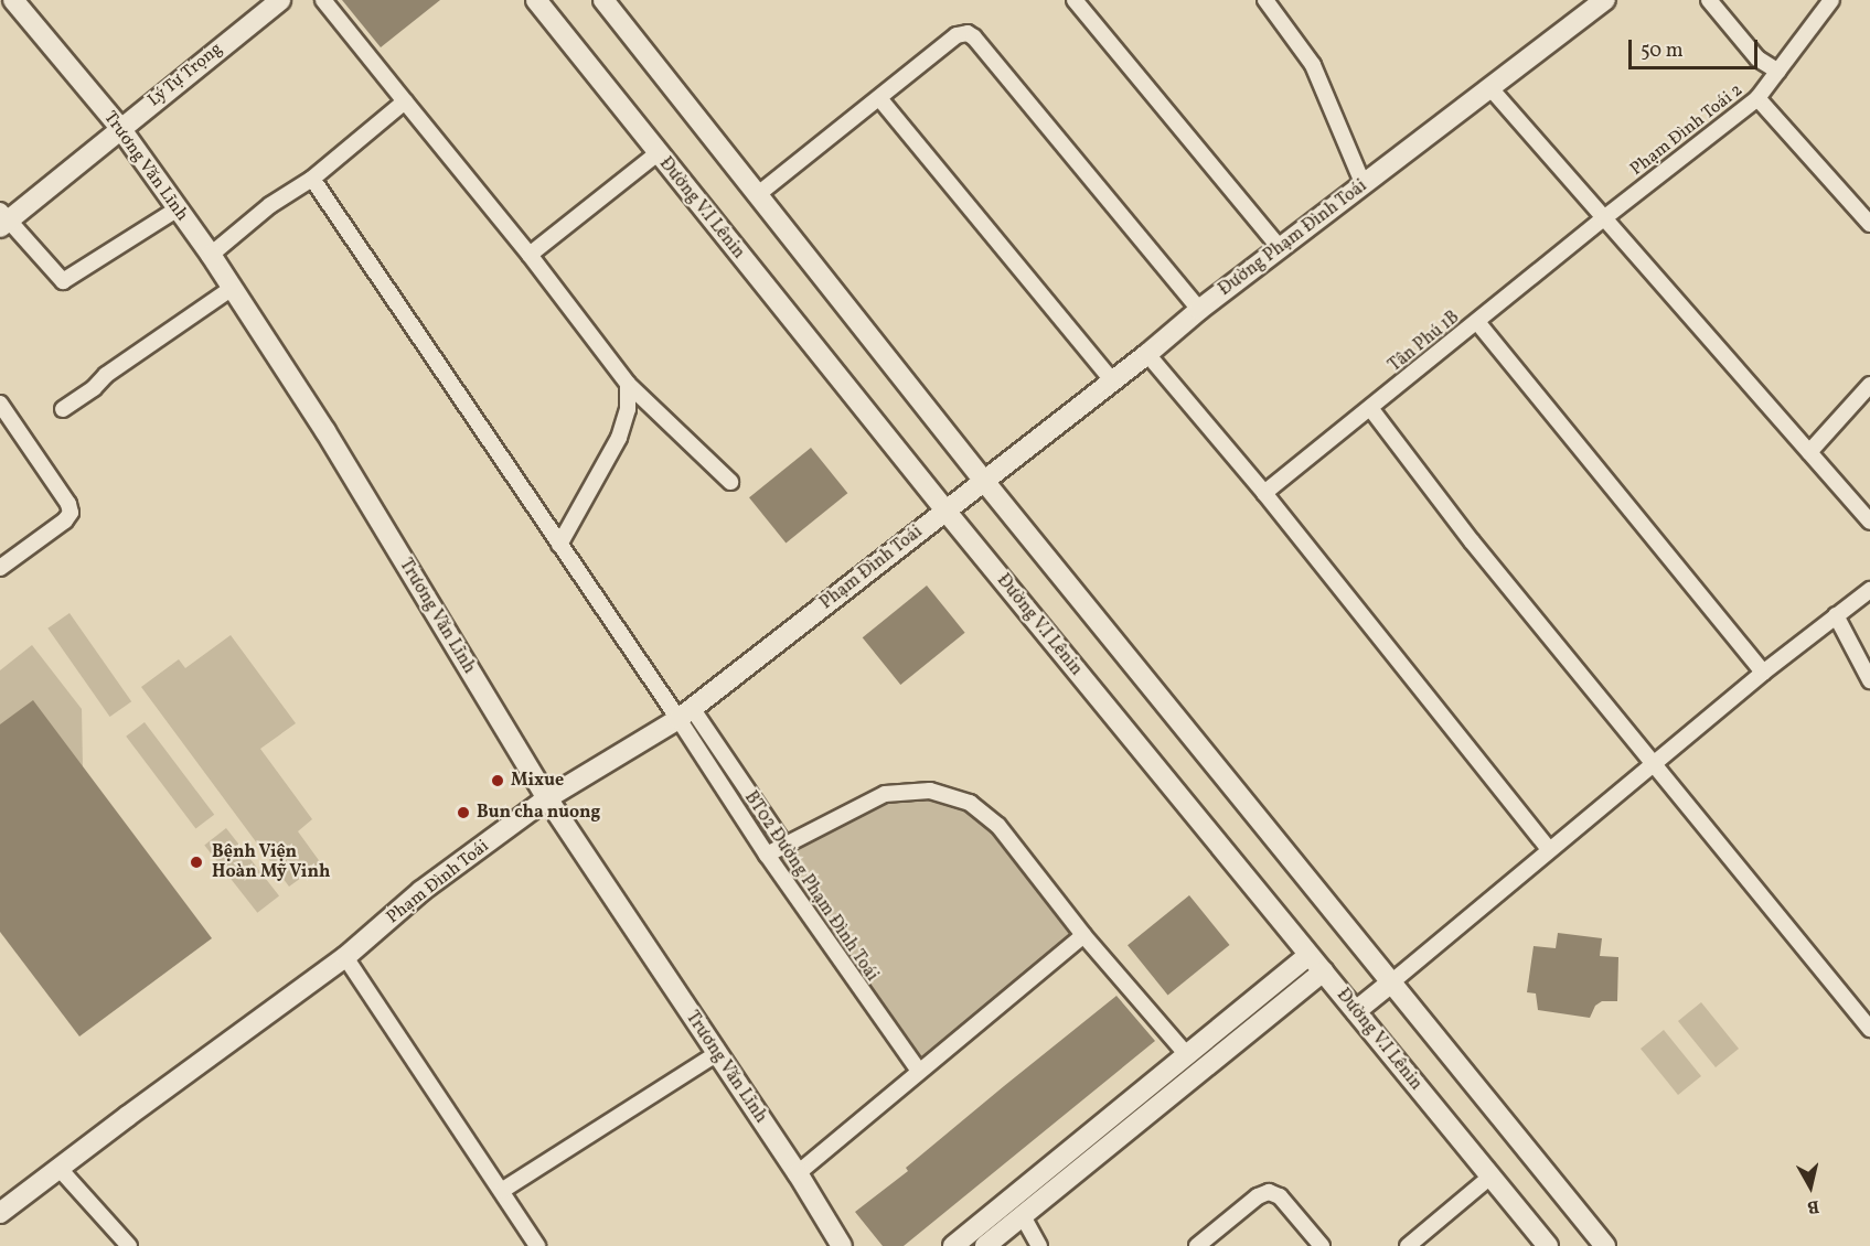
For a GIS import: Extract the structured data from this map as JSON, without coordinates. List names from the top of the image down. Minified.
{"streets":{"street":["Lý Tự Trọng","Phạm Đình Toái 2","Trương Văn Lĩnh","Đường V.I Lênin","Đường Phạm Đình Toái","Tân Phú 1B","Phạm Đình Toái","BT02 Đường Phạm Đình Toái"]},"crossings":[["Lý Tự Trọng","Trương Văn Lĩnh"],["Phạm Đình Toái 2","Tân Phú 1B"],["Trương Văn Lĩnh","Phạm Đình Toái"],["Đường V.I Lênin","Phạm Đình Toái"],["Đường Phạm Đình Toái","Phạm Đình Toái"],["Phạm Đình Toái","BT02 Đường Phạm Đình Toái"]],"places":["Mixue","Bun cha nuong","Bệnh Viện Hoàn Mỹ Vinh"],"scale_bar":"50 m","north":"bottom"}
